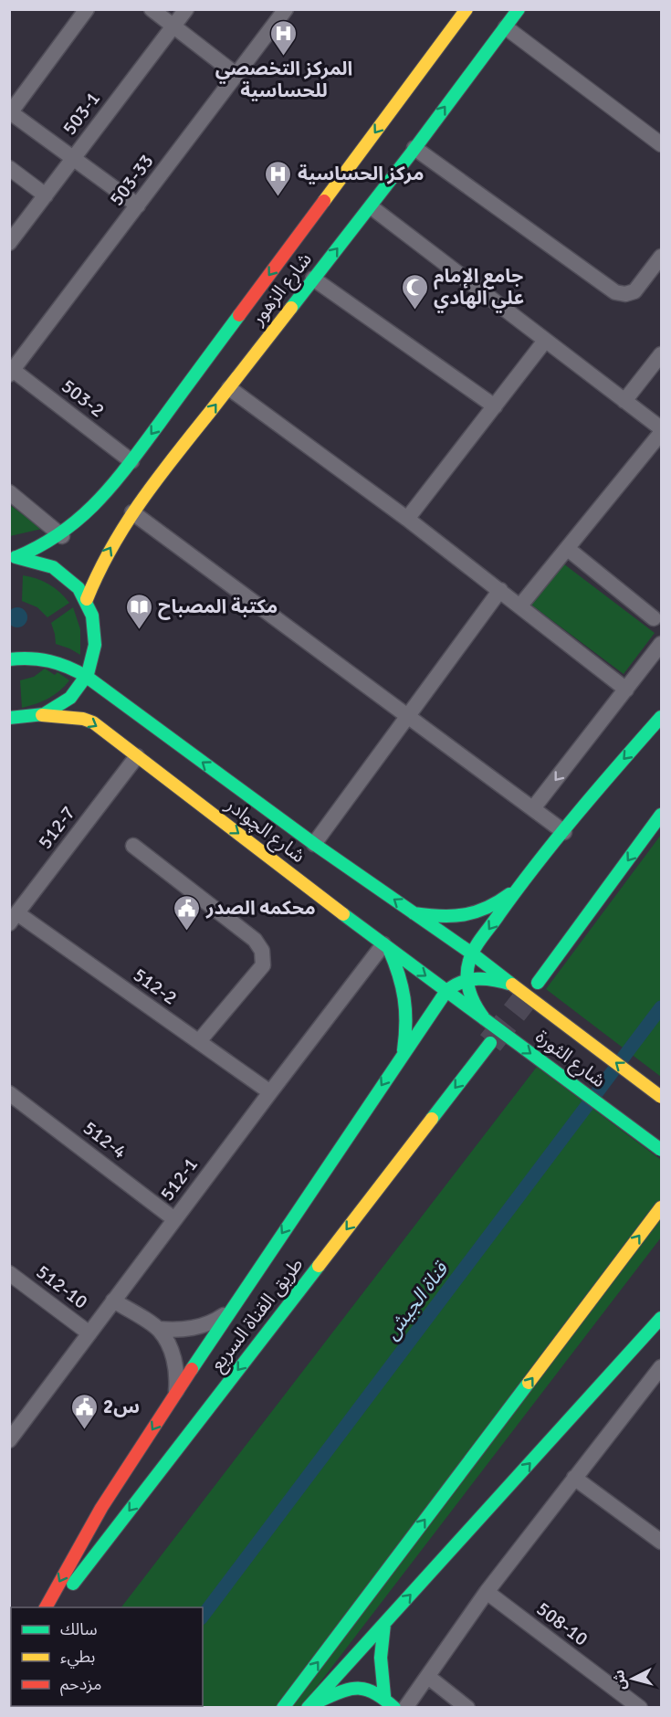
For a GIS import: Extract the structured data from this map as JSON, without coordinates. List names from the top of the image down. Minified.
{"streets":{"main road":["شارع الزهور","شارع الچوادر","شارع الثورة","طريق القناة السريع"],"street":["503-1","503-33","503-2","512-7","512-2","512-4","512-1","512-10","508-10"]},"crossings":[["503-33","503-2"],["شارع الزهور","503-2"],["512-7","شارع الچوادر"],["512-7","512-2"],["شارع الچوادر","شارع الثورة"],["شارع الچوادر","512-1"],["512-2","512-1"],["512-4","512-1"],["512-1","512-10"]],"water":["قناة الجيش"],"places":{"hospital":["المركز التخصصي للحساسية","مركز الحساسية"],"mosque":["جامع الإمام علي الهادي"],"library":["مكتبة المصباح"],"public building":["محكمه الصدر","س2"]},"legend":["سالك","بطيء","مزدحم"],"north":"left"}
